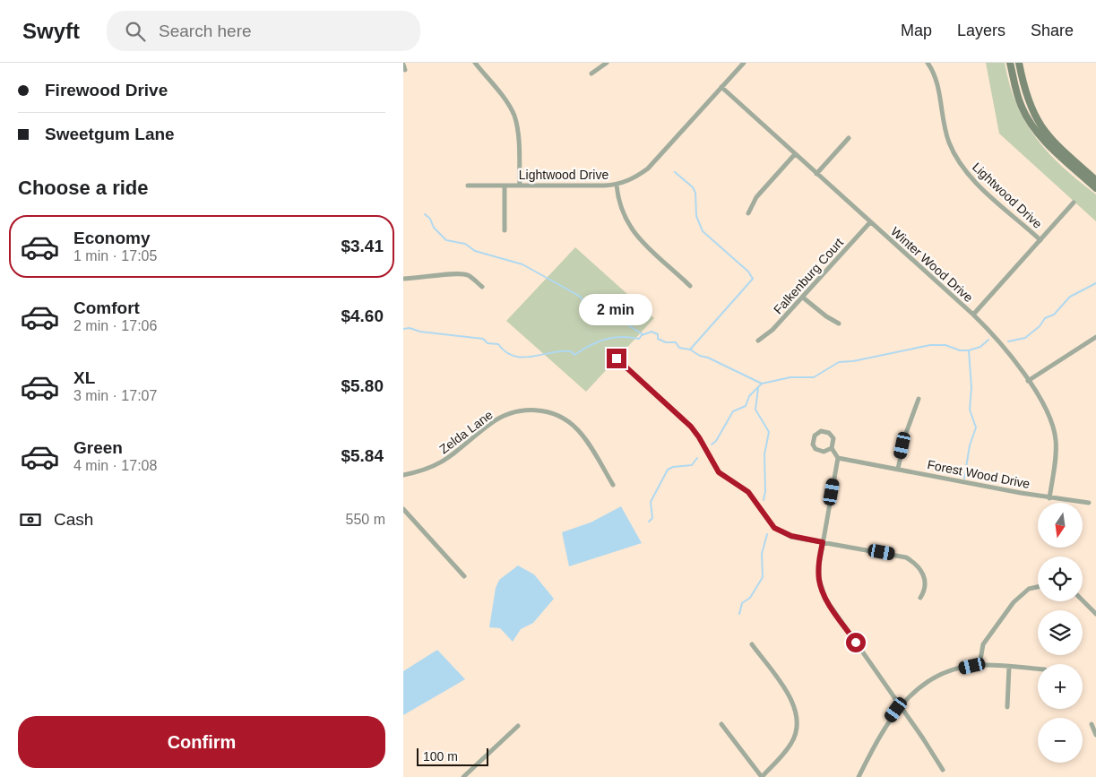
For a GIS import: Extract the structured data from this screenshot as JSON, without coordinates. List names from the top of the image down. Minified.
{"streets":{"street":["Lightwood Drive","Winter Wood Drive","Falkenburg Court","Zelda Lane","Forest Wood Drive"]},"crossings":[["Lightwood Drive","Winter Wood Drive"],["Winter Wood Drive","Falkenburg Court"],["Winter Wood Drive","Forest Wood Drive"]],"scale_bar":"100 m","north":"bottom","page":{"header":"Swyft","search":"Search here","nav":["Map","Layers","Share"],"banner":["Firewood Drive","Sweetgum Lane"],"heading":"Choose a ride","list":[{"name":"Economy","note":"1 min · 17:05","value":"$3.41"},{"name":"Comfort","note":"2 min · 17:06","value":"$4.60"},{"name":"XL","note":"3 min · 17:07","value":"$5.80"},{"name":"Green","note":"4 min · 17:08","value":"$5.84"}],"bubble":"2 min","pay":["Cash","550 m"],"map_buttons":["+","−"],"buttons":"Confirm","scale":"100 m"}}
